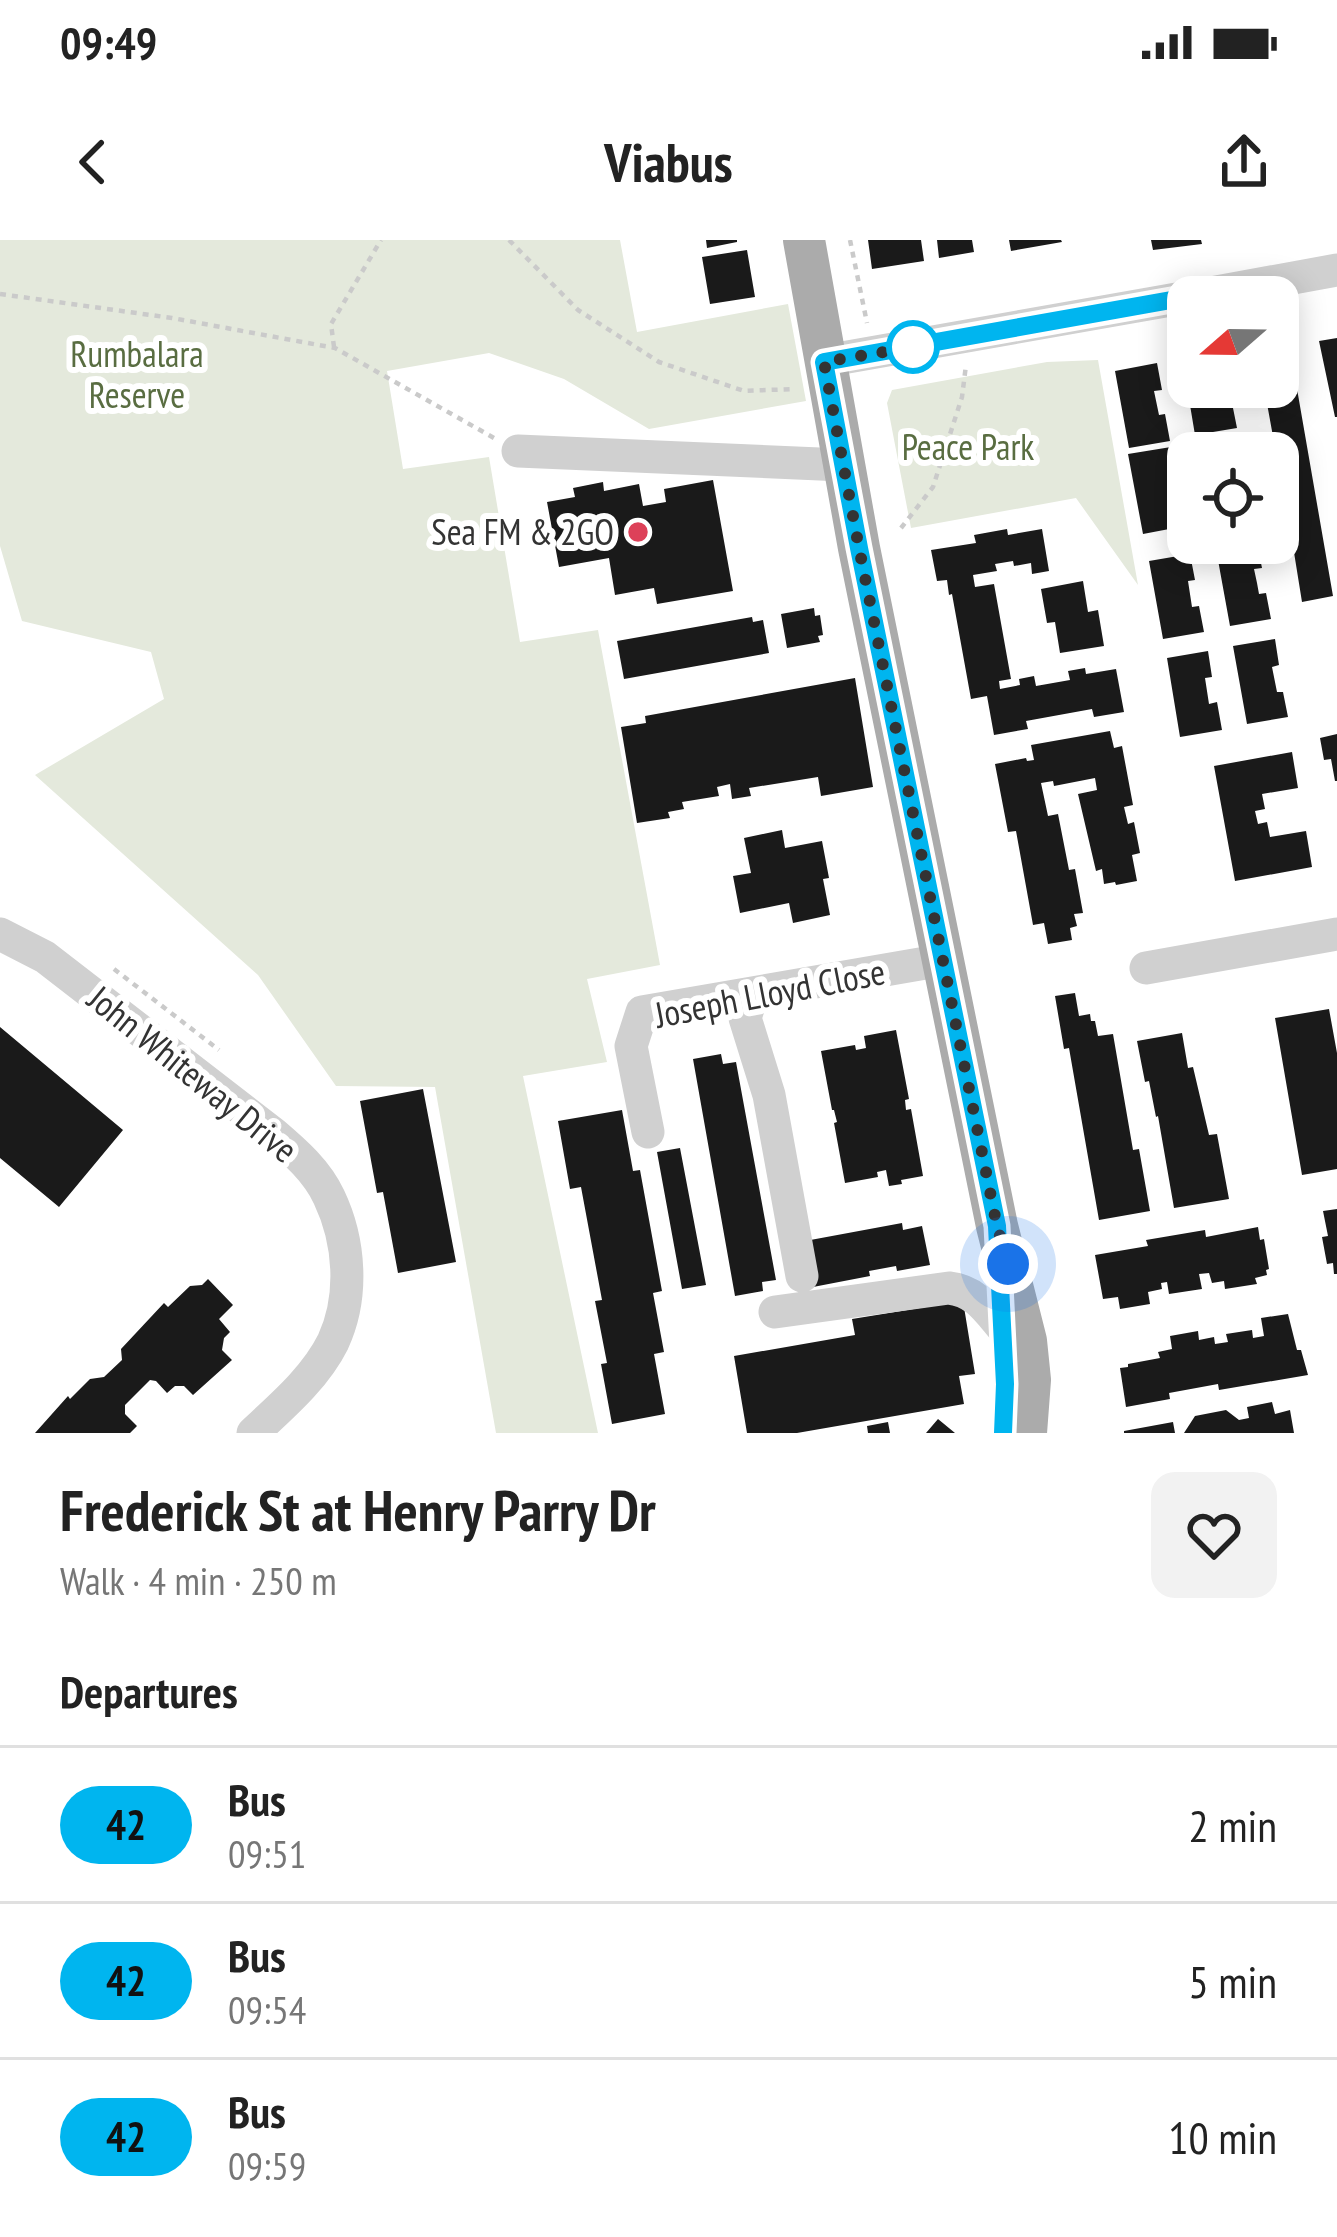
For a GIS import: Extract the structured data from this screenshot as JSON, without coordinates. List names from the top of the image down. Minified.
{"streets":{"street":["Joseph Lloyd Close","John Whiteway Drive"]},"parks":["Rumbalara Reserve","Peace Park"],"places":["Sea FM & 2GO"],"lines":["bus line 42"],"north":"left","page":{"status":"09:49","header":"Viabus","heading":[["Frederick St at Henry Parry Dr","Walk · 4 min · 250 m"],"Departures"],"list":[{"mark":"42","name":"Bus","note":"09:51","value":"2 min"},{"mark":"42","name":"Bus","note":"09:54","value":"5 min"},{"mark":"42","name":"Bus","note":"09:59","value":"10 min"}]}}
